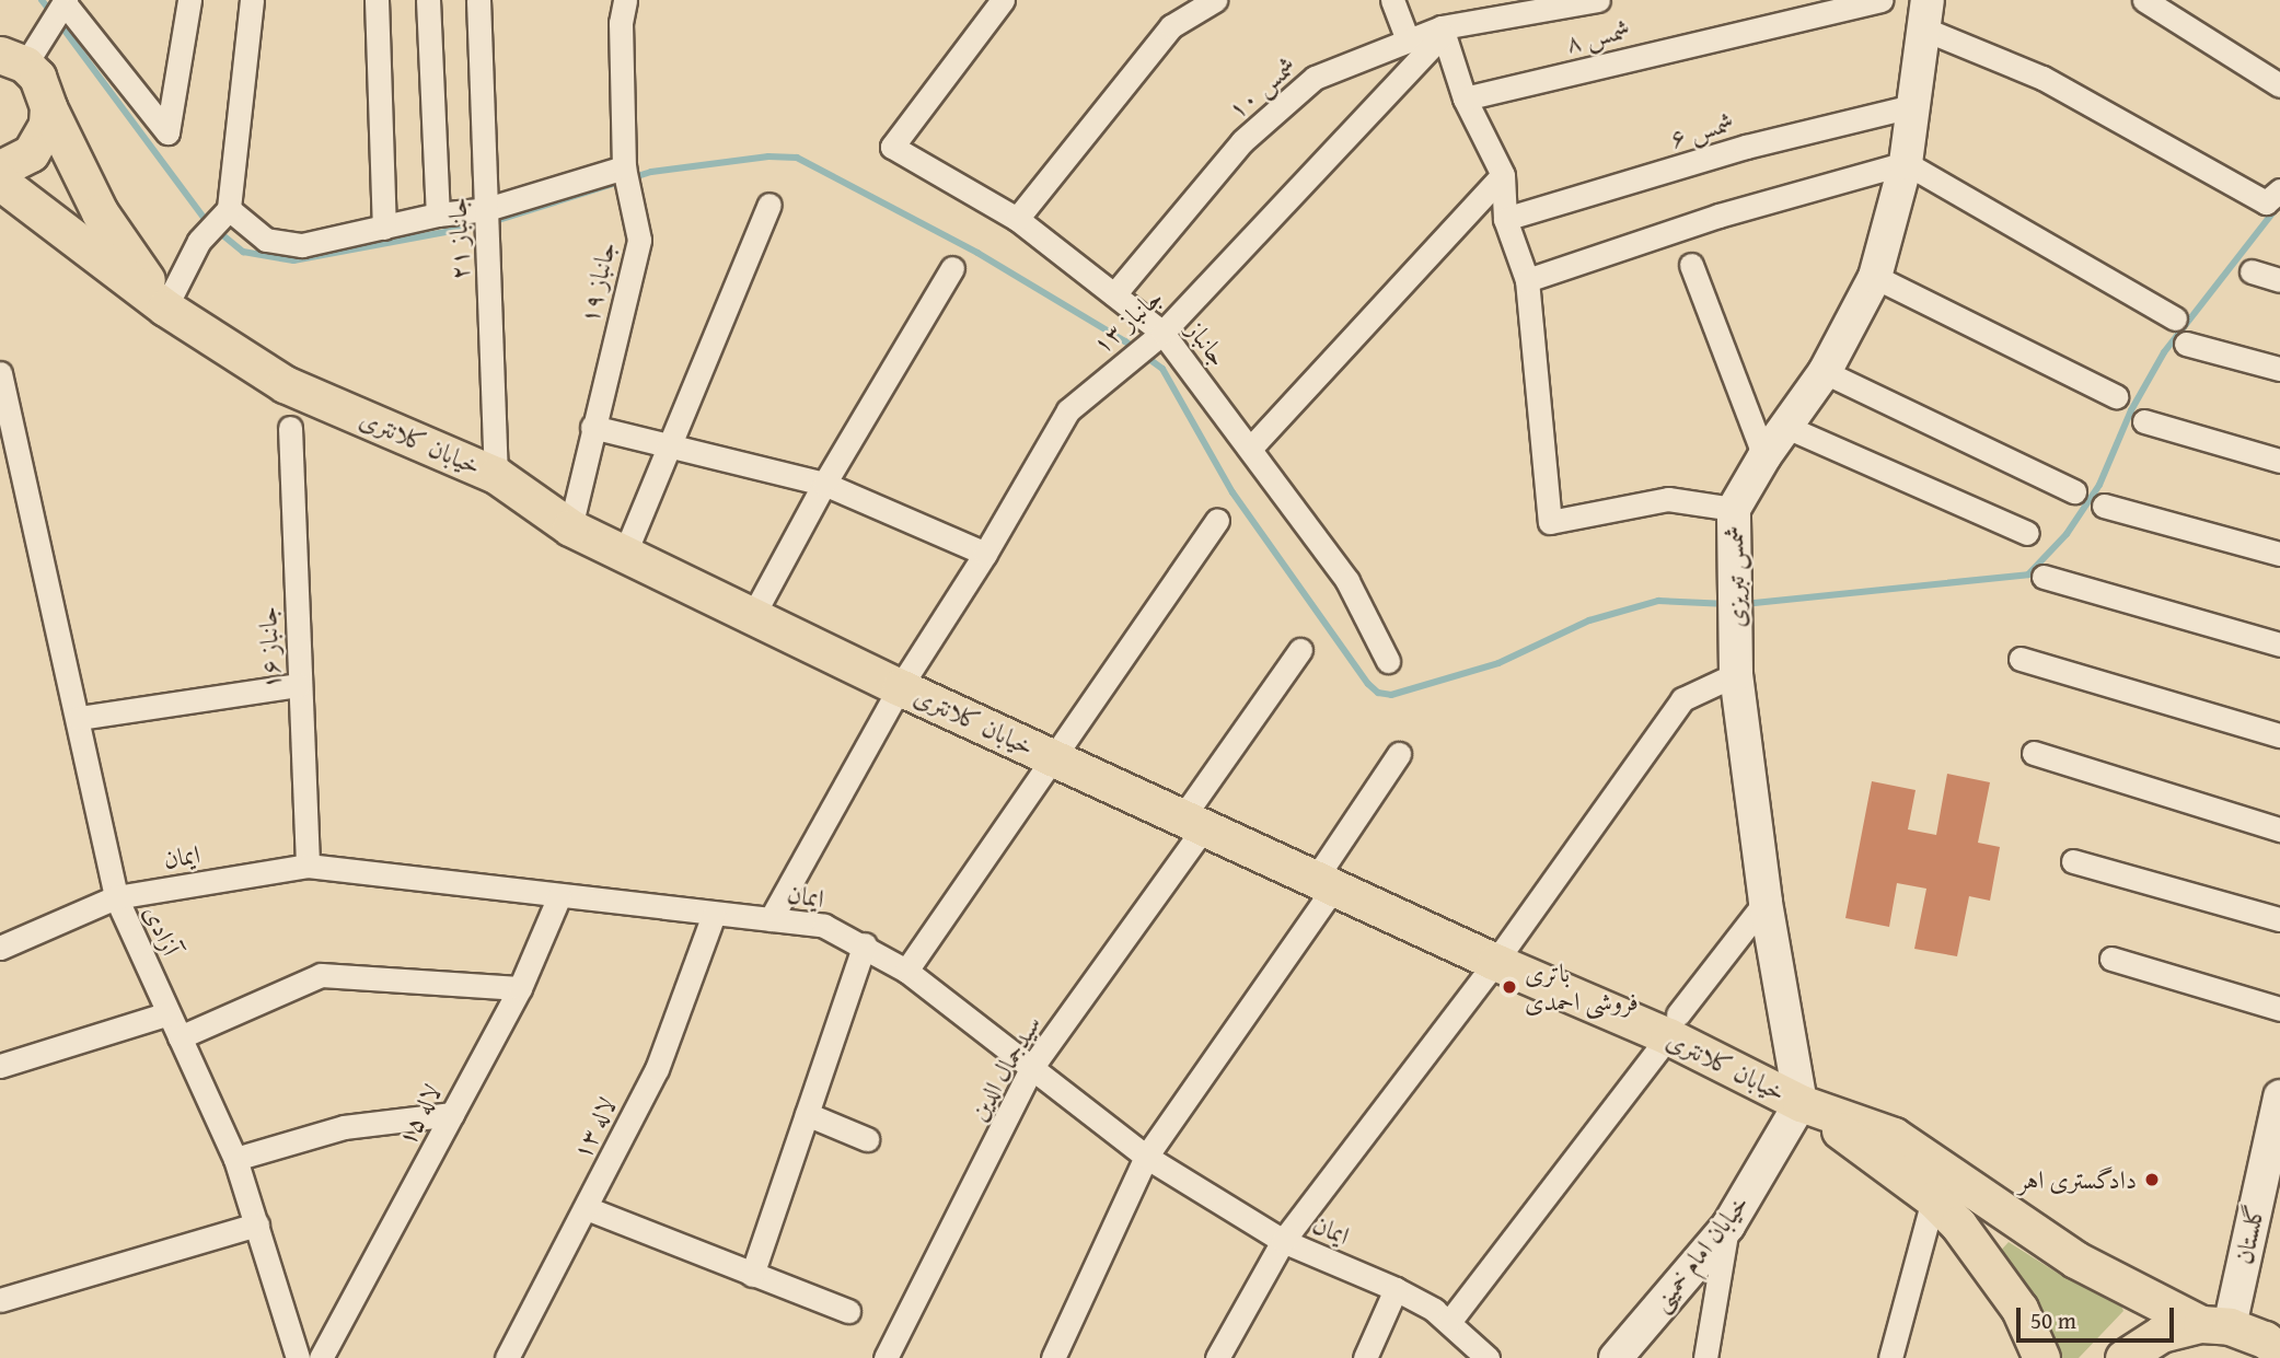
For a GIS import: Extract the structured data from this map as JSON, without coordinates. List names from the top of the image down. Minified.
{"streets":{"main road":["خیابان کلانتری"],"street":["شمس ۸","شمس ۱۰","شمس ۶","جانباز ۲۱","جانباز ۱۹","جانباز ۱۳","جانباز","شمس تبریزی","جانباز ۱۶","ایمان","آزادی","سیدجمال الدین","لاله ۱۵","لاله ۱۳","گلستان","خیابان امام خمینی"]},"crossings":[["شمس ۱۰","جانباز ۱۳"],["شمس ۱۰","جانباز"],["شمس ۶","شمس تبریزی"],["جانباز ۲۱","خیابان کلانتری"],["جانباز ۱۹","خیابان کلانتری"],["جانباز ۱۳","جانباز"],["جانباز ۱۳","خیابان کلانتری"],["جانباز ۱۳","ایمان"],["خیابان کلانتری","شمس تبریزی"],["خیابان کلانتری","سیدجمال الدین"],["خیابان کلانتری","گلستان"],["خیابان کلانتری","خیابان امام خمینی"],["شمس تبریزی","خیابان امام خمینی"],["جانباز ۱۶","ایمان"],["ایمان","آزادی"],["ایمان","سیدجمال الدین"],["ایمان","لاله ۱۵"],["ایمان","لاله ۱۳"]],"places":["باتری فروشی احمدی","دادگستری اهر"],"scale_bar":"50 m"}
